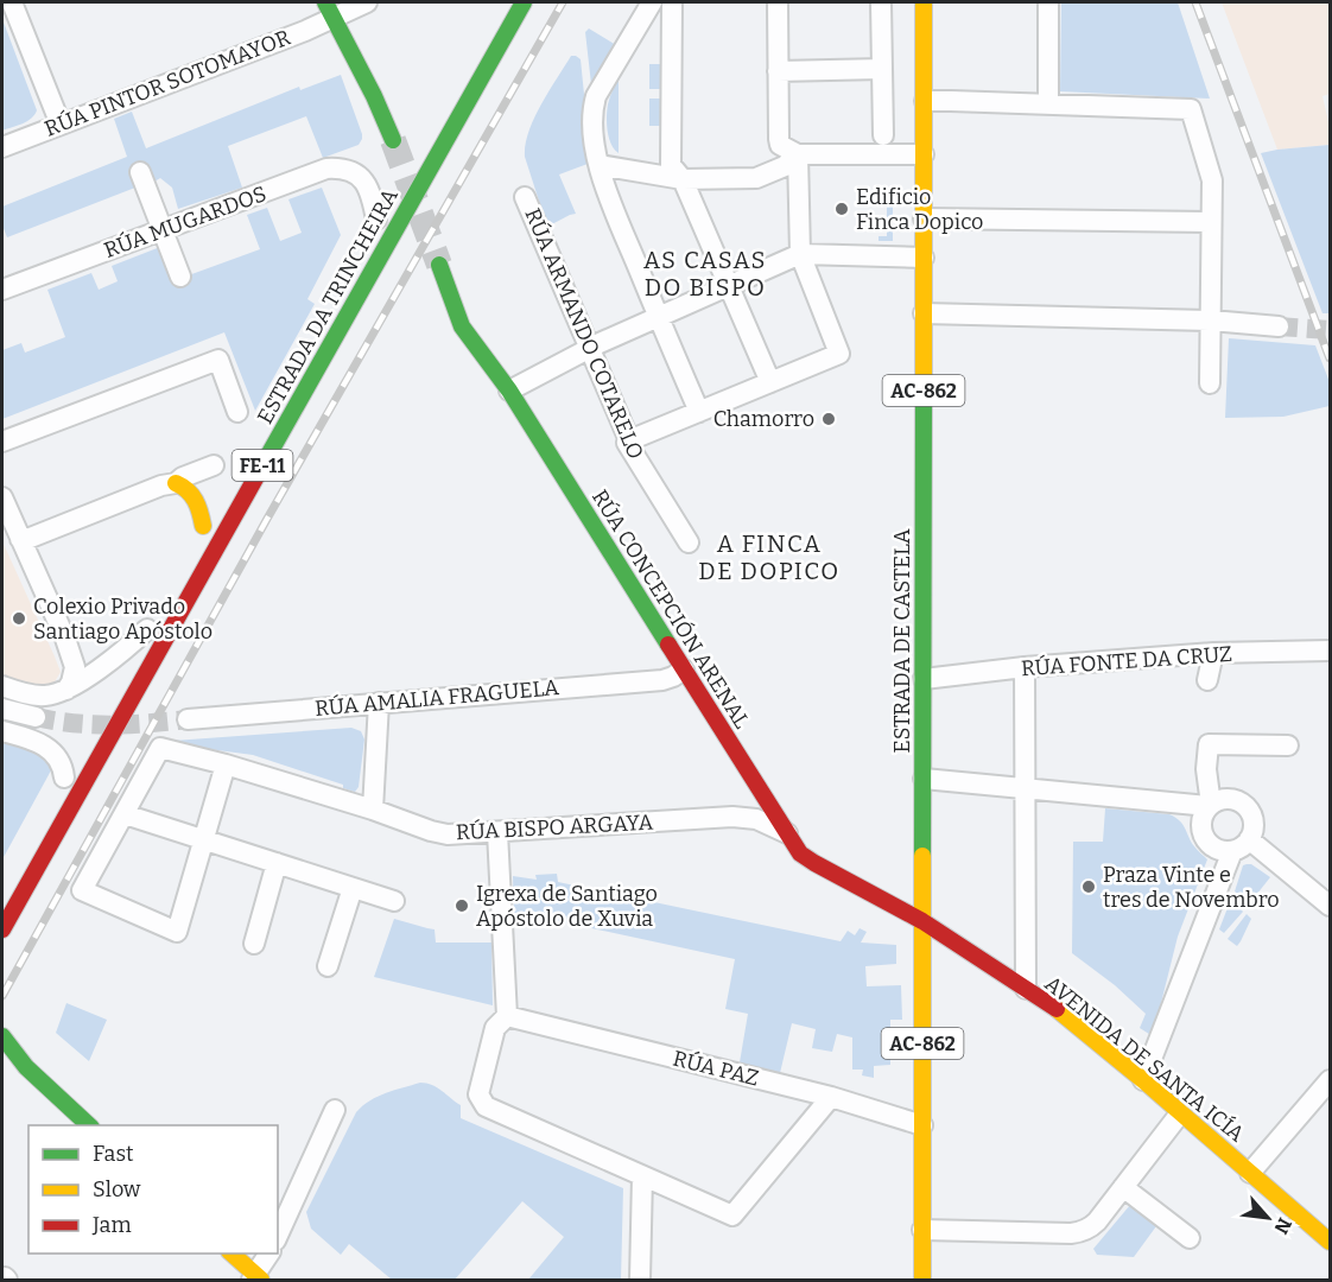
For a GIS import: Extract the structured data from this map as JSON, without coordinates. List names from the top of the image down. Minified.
{"streets":{"main road":["ESTRADA DA TRINCHEIRA","AC-862","FE-11","RÚA CONCEPCIÓN ARENAL","ESTRADA DE CASTELA","AVENIDA DE SANTA ICÍA"],"street":["RÚA PINTOR SOTOMAYOR","RÚA MUGARDOS","RÚA ARMANDO COTARELO","RÚA FONTE DA CRUZ","RÚA AMALIA FRAGUELA","RÚA BISPO ARGAYA","RÚA PAZ"]},"crossings":[["RÚA MUGARDOS","ESTRADA DA TRINCHEIRA"],["RÚA CONCEPCIÓN ARENAL","ESTRADA DE CASTELA"],["RÚA CONCEPCIÓN ARENAL","RÚA AMALIA FRAGUELA"],["RÚA CONCEPCIÓN ARENAL","RÚA BISPO ARGAYA"],["RÚA CONCEPCIÓN ARENAL","AVENIDA DE SANTA ICÍA"],["ESTRADA DE CASTELA","RÚA FONTE DA CRUZ"],["ESTRADA DE CASTELA","AVENIDA DE SANTA ICÍA"],["ESTRADA DE CASTELA","RÚA PAZ"]],"districts":["AS CASAS DO BISPO","A FINCA DE DOPICO"],"places":["Edificio Finca Dopico","Chamorro","Colexio Privado Santiago Apóstolo","Praza Vinte e tres de Novembro","Igrexa de Santiago Apóstolo de Xuvia"],"legend":["Fast","Slow","Jam"],"north":"bottom right"}
